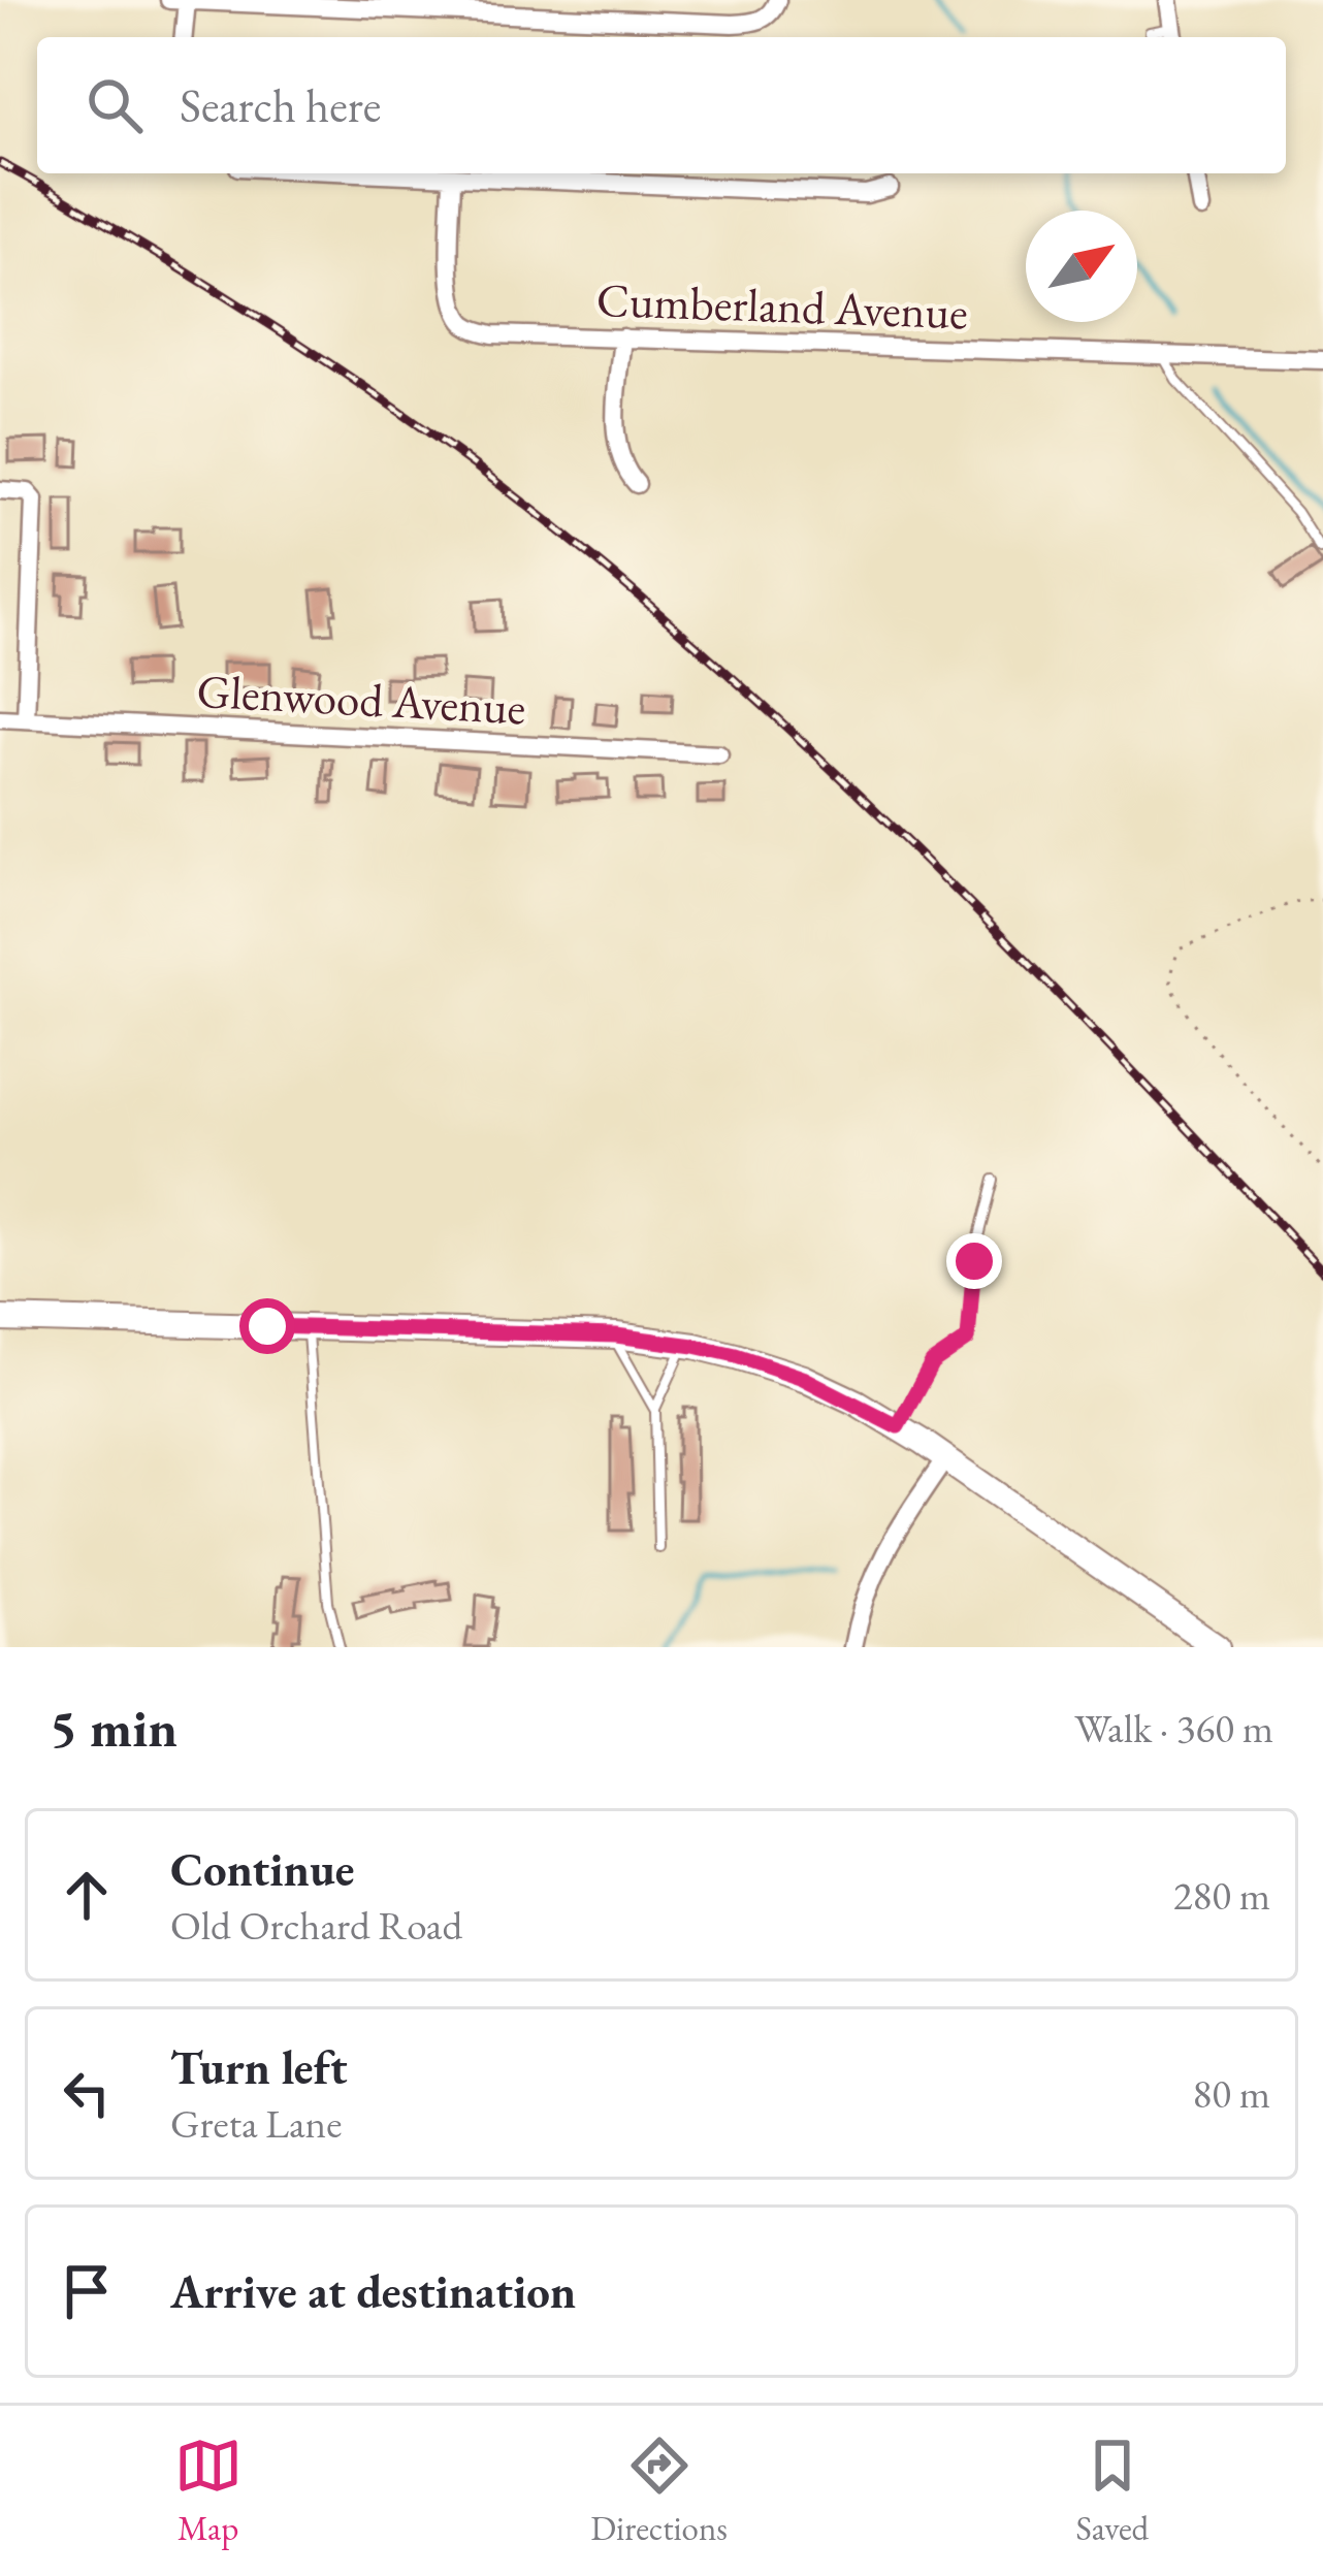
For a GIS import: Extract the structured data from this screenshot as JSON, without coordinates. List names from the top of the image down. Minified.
{"streets":{"street":["Cumberland Avenue","Glenwood Avenue"]},"north":"top right","page":{"search":"Search here","heading":["5 min","Walk · 360 m"],"list":[["Continue","Old Orchard Road","280 m"],["Turn left","Greta Lane","80 m"],"Arrive at destination"],"nav":["Map","Directions","Saved"]}}
